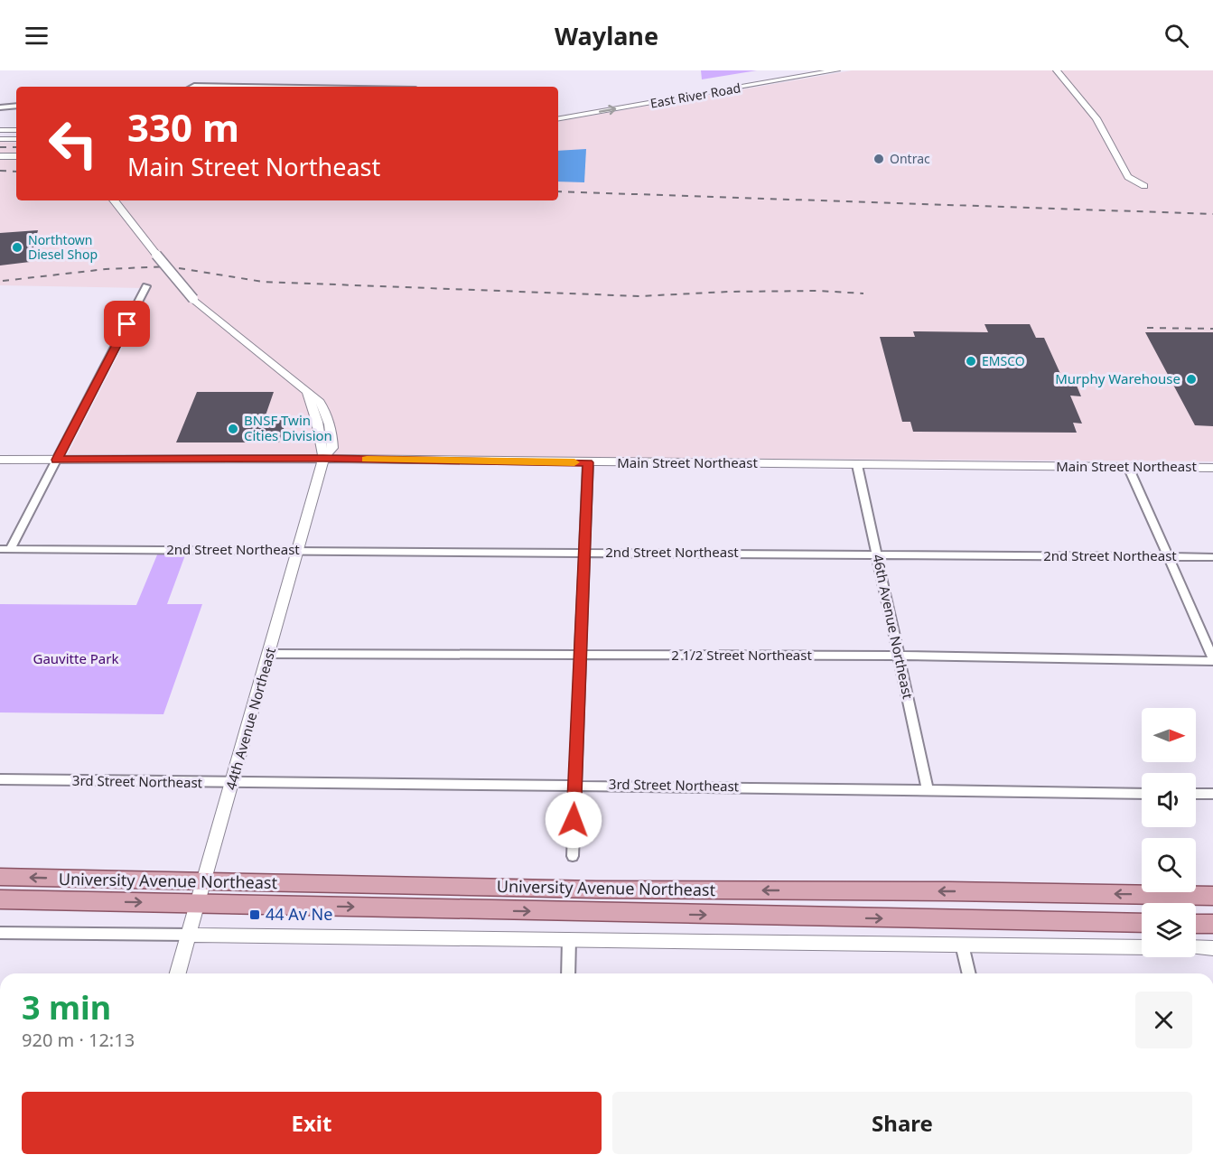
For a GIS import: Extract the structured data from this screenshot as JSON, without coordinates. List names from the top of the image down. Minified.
{"streets":{"main road":["University Avenue Northeast"],"street":["East River Road","Main Street Northeast","2nd Street Northeast","46th Avenue Northeast","2 1/2 Street Northeast","44th Avenue Northeast","3rd Street Northeast"]},"crossings":[["Main Street Northeast","46th Avenue Northeast"],["Main Street Northeast","44th Avenue Northeast"],["2nd Street Northeast","46th Avenue Northeast"],["2nd Street Northeast","44th Avenue Northeast"],["46th Avenue Northeast","2 1/2 Street Northeast"],["46th Avenue Northeast","3rd Street Northeast"],["2 1/2 Street Northeast","44th Avenue Northeast"],["44th Avenue Northeast","3rd Street Northeast"],["44th Avenue Northeast","University Avenue Northeast"]],"parks":["Gauvitte Park"],"places":{"other":["Ontrac","Northtown Diesel Shop","EMSCO","Murphy Warehouse","BNSF Twin Cities Division"],"transit":["44 Av Ne"]},"north":"right","page":{"header":"Waylane","turn":["330 m","Main Street Northeast"],"heading":["3 min","920 m · 12:13"],"buttons":["Exit","Share"]}}
